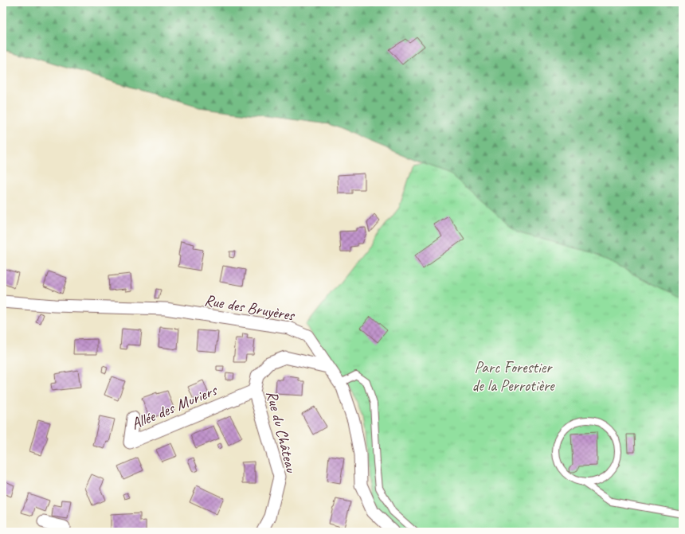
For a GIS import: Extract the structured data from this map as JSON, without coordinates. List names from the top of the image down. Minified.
{"streets":{"street":["Rue des Bruyères","Allée des Muriers","Rue du Château"]},"crossings":[["Rue des Bruyères","Rue du Château"],["Allée des Muriers","Rue du Château"]],"parks":["Parc Forestier de la Perrotière"]}
